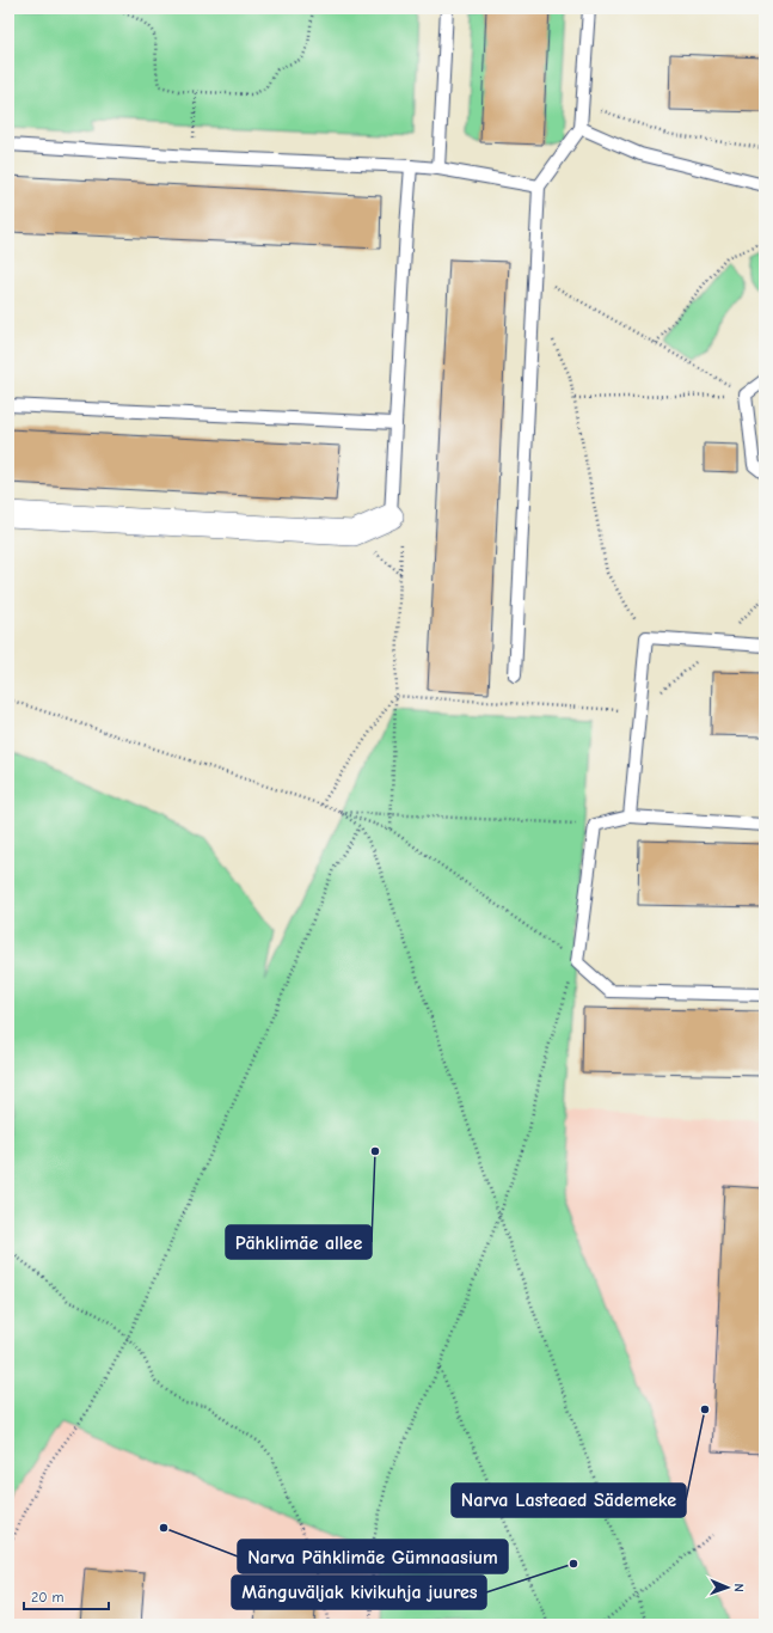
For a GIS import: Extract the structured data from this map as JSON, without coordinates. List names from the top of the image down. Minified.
{"places":["Pähklimäe allee","Narva Lasteaed Sädemeke","Narva Pähklimäe Gümnaasium","Mänguväljak kivikuhja juures"],"scale_bar":"20 m","north":"right"}
